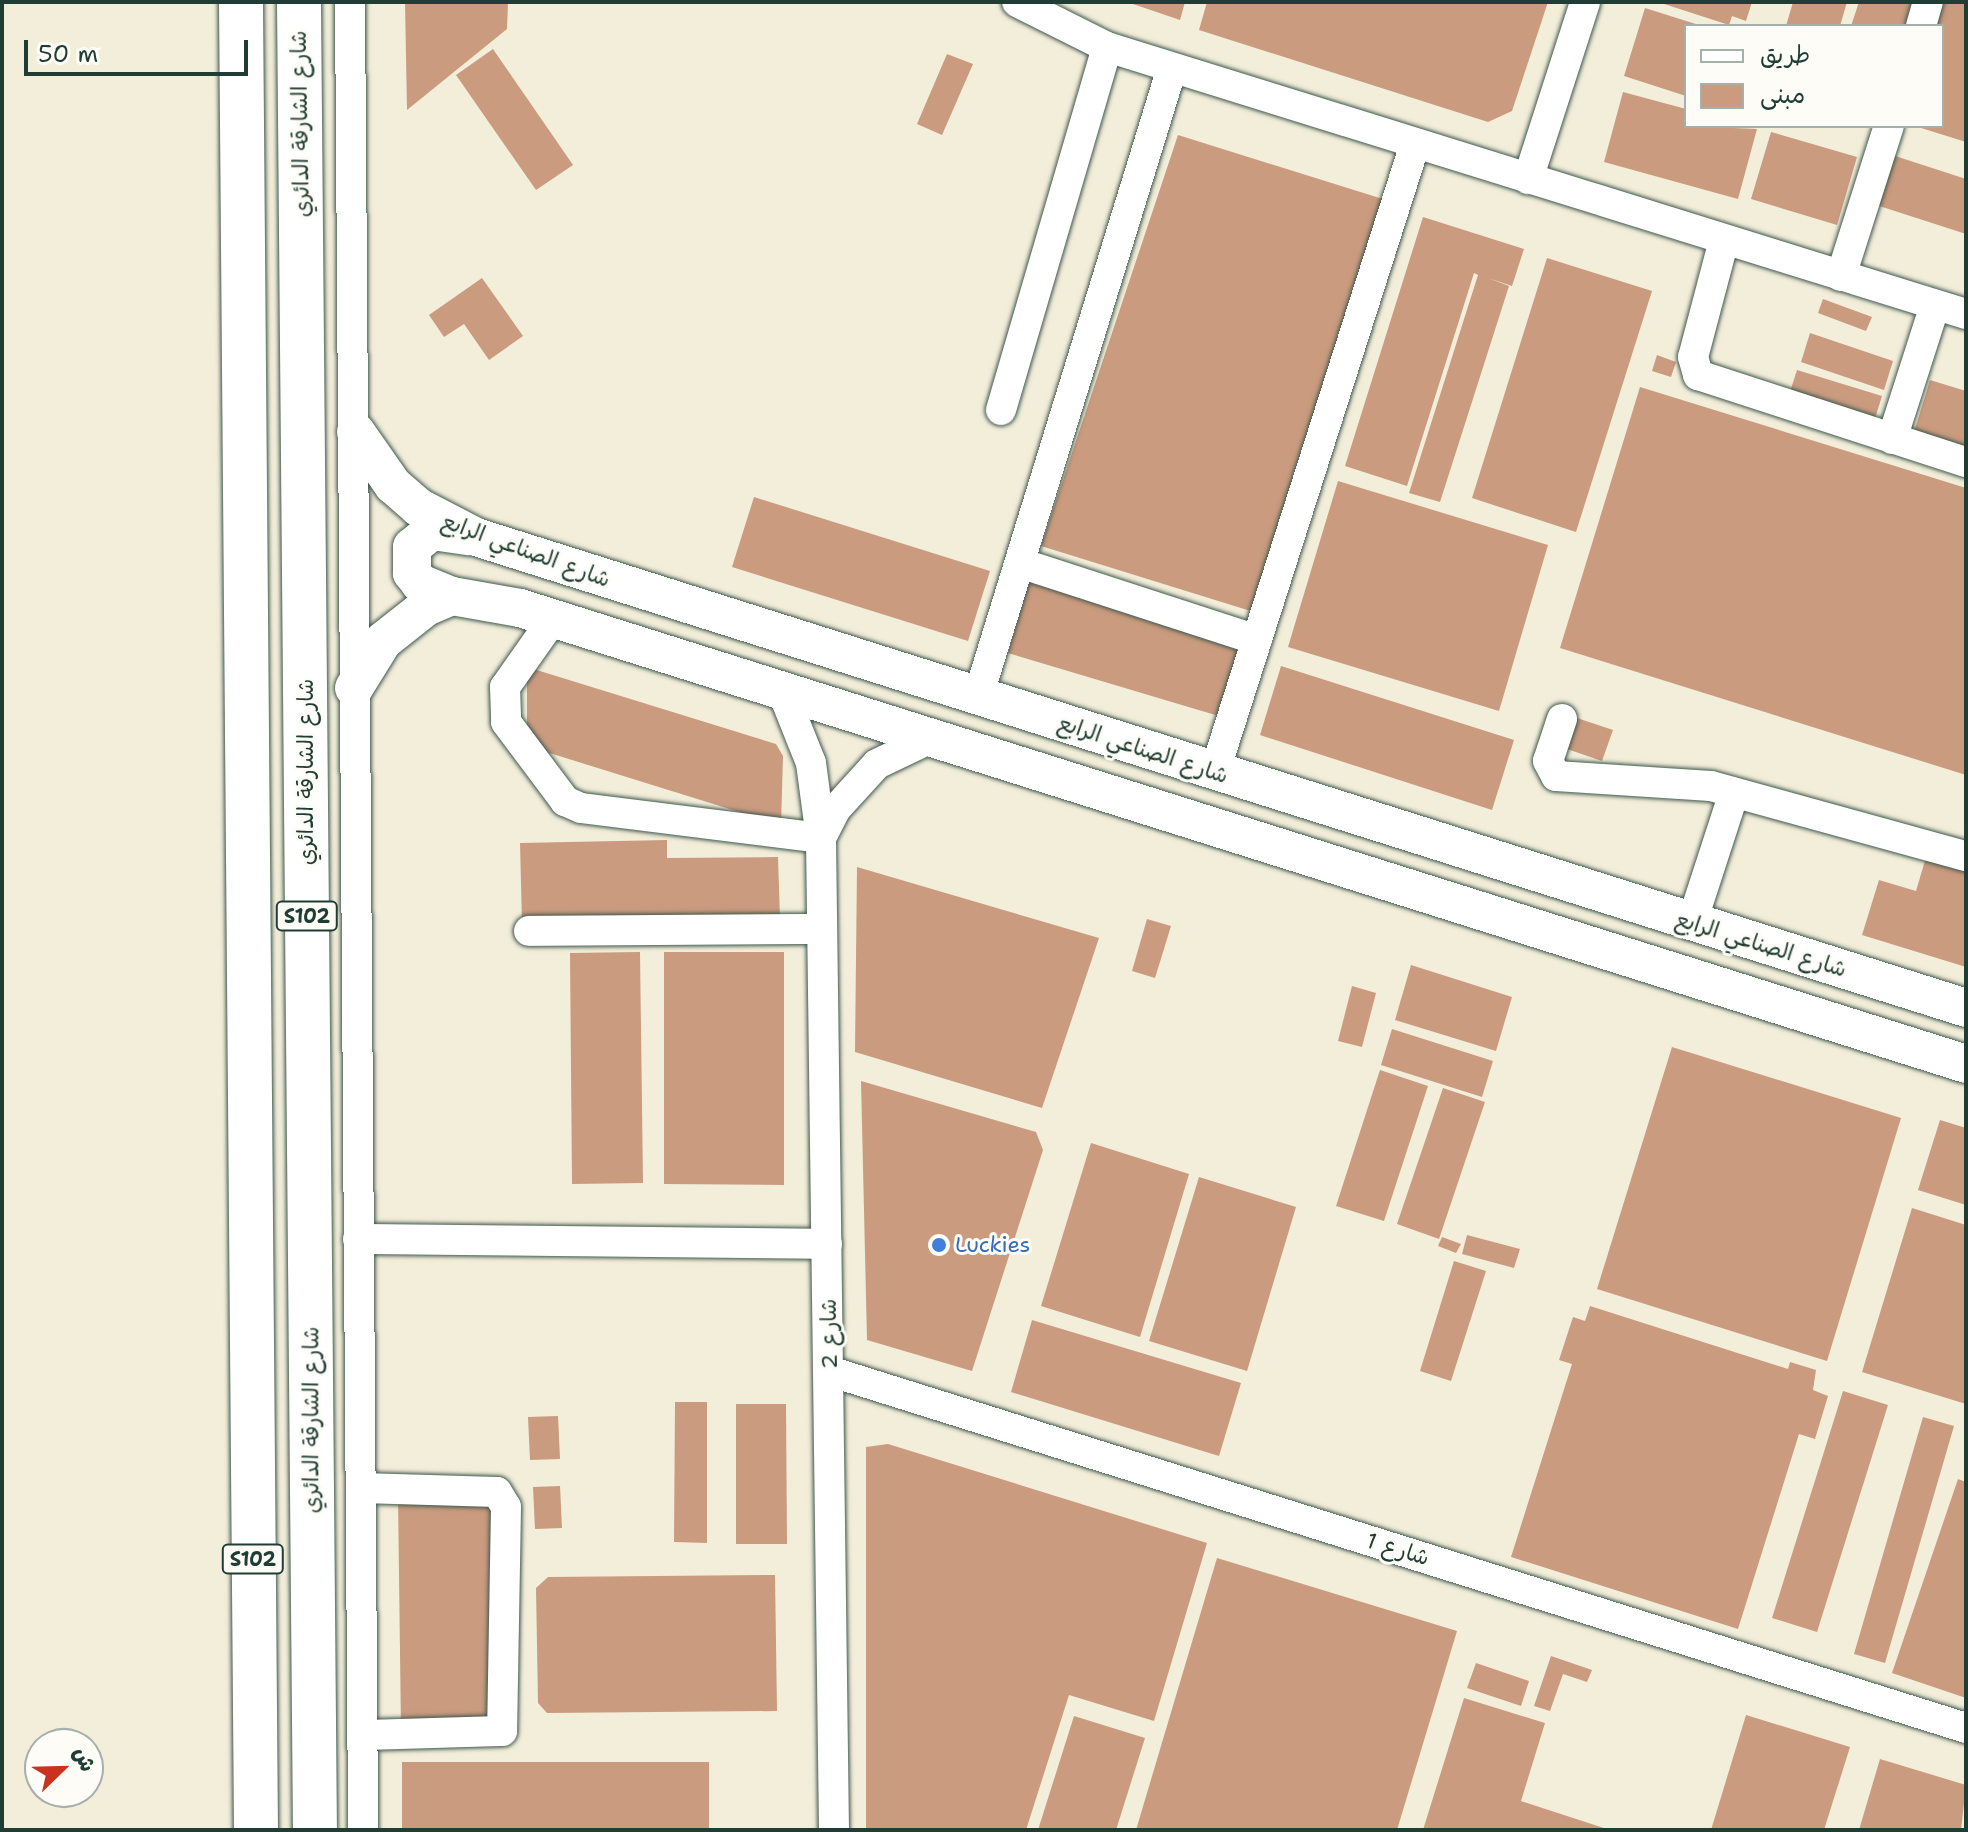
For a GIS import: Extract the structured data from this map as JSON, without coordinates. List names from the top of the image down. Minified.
{"streets":{"highway":["شارع الشارقة الدائري","S102"],"main road":["شارع الصناعي الرابع"],"street":["شارع 2","شارع 1"]},"crossings":[["شارع 2","شارع 1"]],"places":["Luckies"],"legend":["طريق","مبنى"],"scale_bar":"50 m","north":"top right"}
